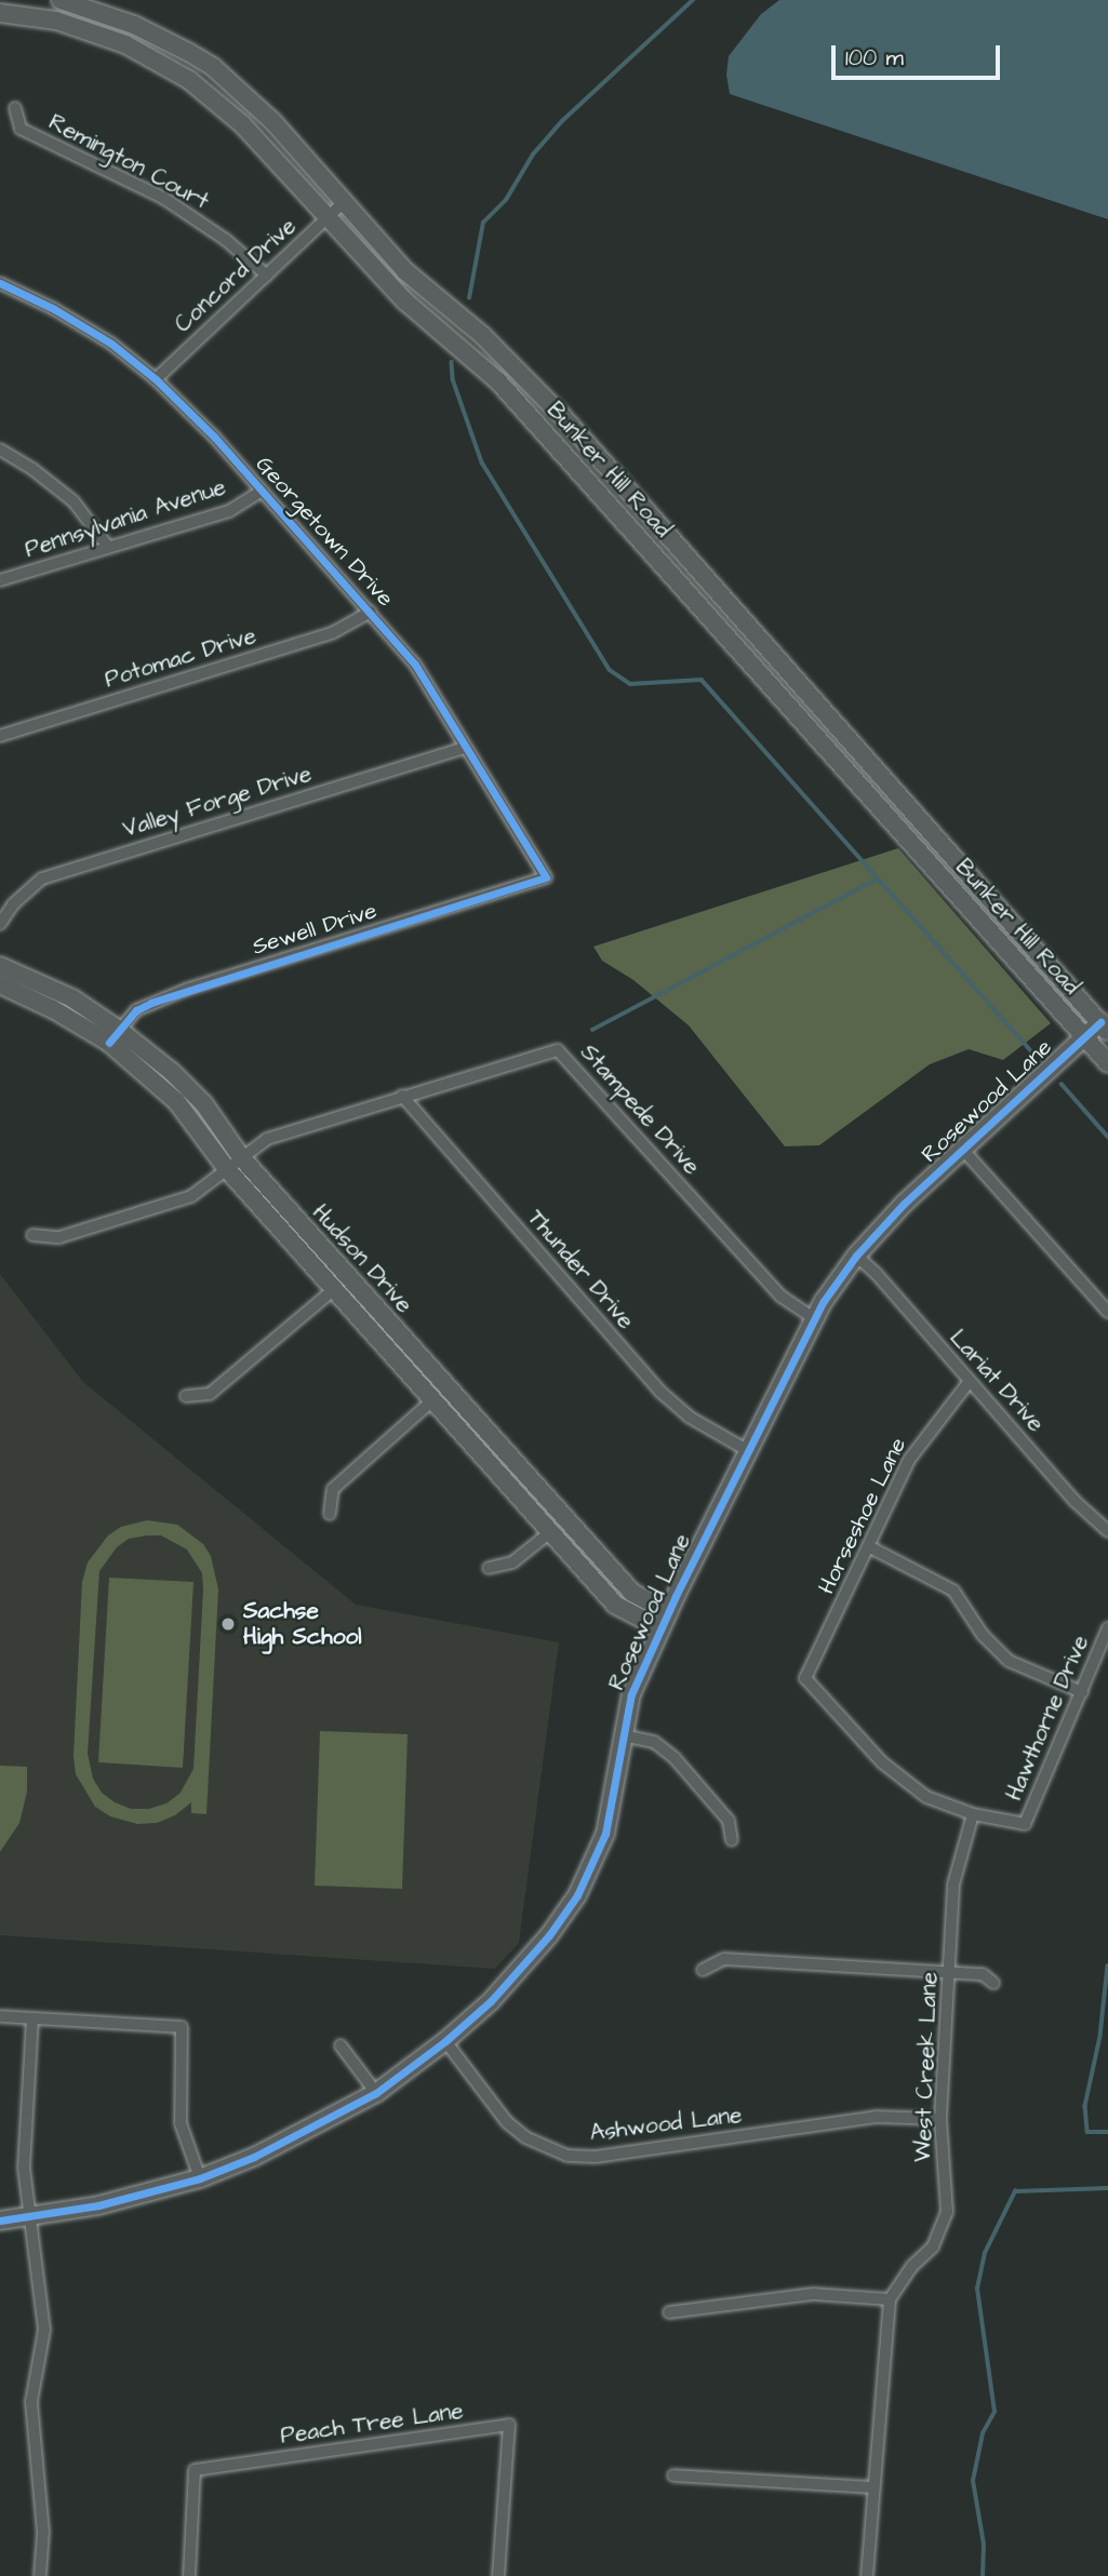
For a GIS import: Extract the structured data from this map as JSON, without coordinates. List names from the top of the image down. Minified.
{"streets":{"street":["Remington Court","Concord Drive","Bunker Hill Road","Pennsylvania Avenue","Georgetown Drive","Potomac Drive","Valley Forge Drive","Sewell Drive","Rosewood Lane","Stampede Drive","Hudson Drive","Thunder Drive","Lariat Drive","Horseshoe Lane","Hawthorne Drive","West Creek Lane","Ashwood Lane","Peach Tree Lane"]},"crossings":[["Remington Court","Concord Drive"],["Concord Drive","Bunker Hill Road"],["Concord Drive","Georgetown Drive"],["Bunker Hill Road","Rosewood Lane"],["Pennsylvania Avenue","Georgetown Drive"],["Georgetown Drive","Potomac Drive"],["Georgetown Drive","Valley Forge Drive"],["Georgetown Drive","Sewell Drive"],["Sewell Drive","Hudson Drive"],["Rosewood Lane","Stampede Drive"],["Rosewood Lane","Hudson Drive"],["Rosewood Lane","Thunder Drive"],["Rosewood Lane","Lariat Drive"],["Rosewood Lane","Ashwood Lane"],["Stampede Drive","Hudson Drive"],["Stampede Drive","Thunder Drive"],["Lariat Drive","Horseshoe Lane"],["Horseshoe Lane","Hawthorne Drive"],["Horseshoe Lane","West Creek Lane"],["Hawthorne Drive","West Creek Lane"],["West Creek Lane","Ashwood Lane"]],"places":["Sachse High School"],"scale_bar":"100 m"}
